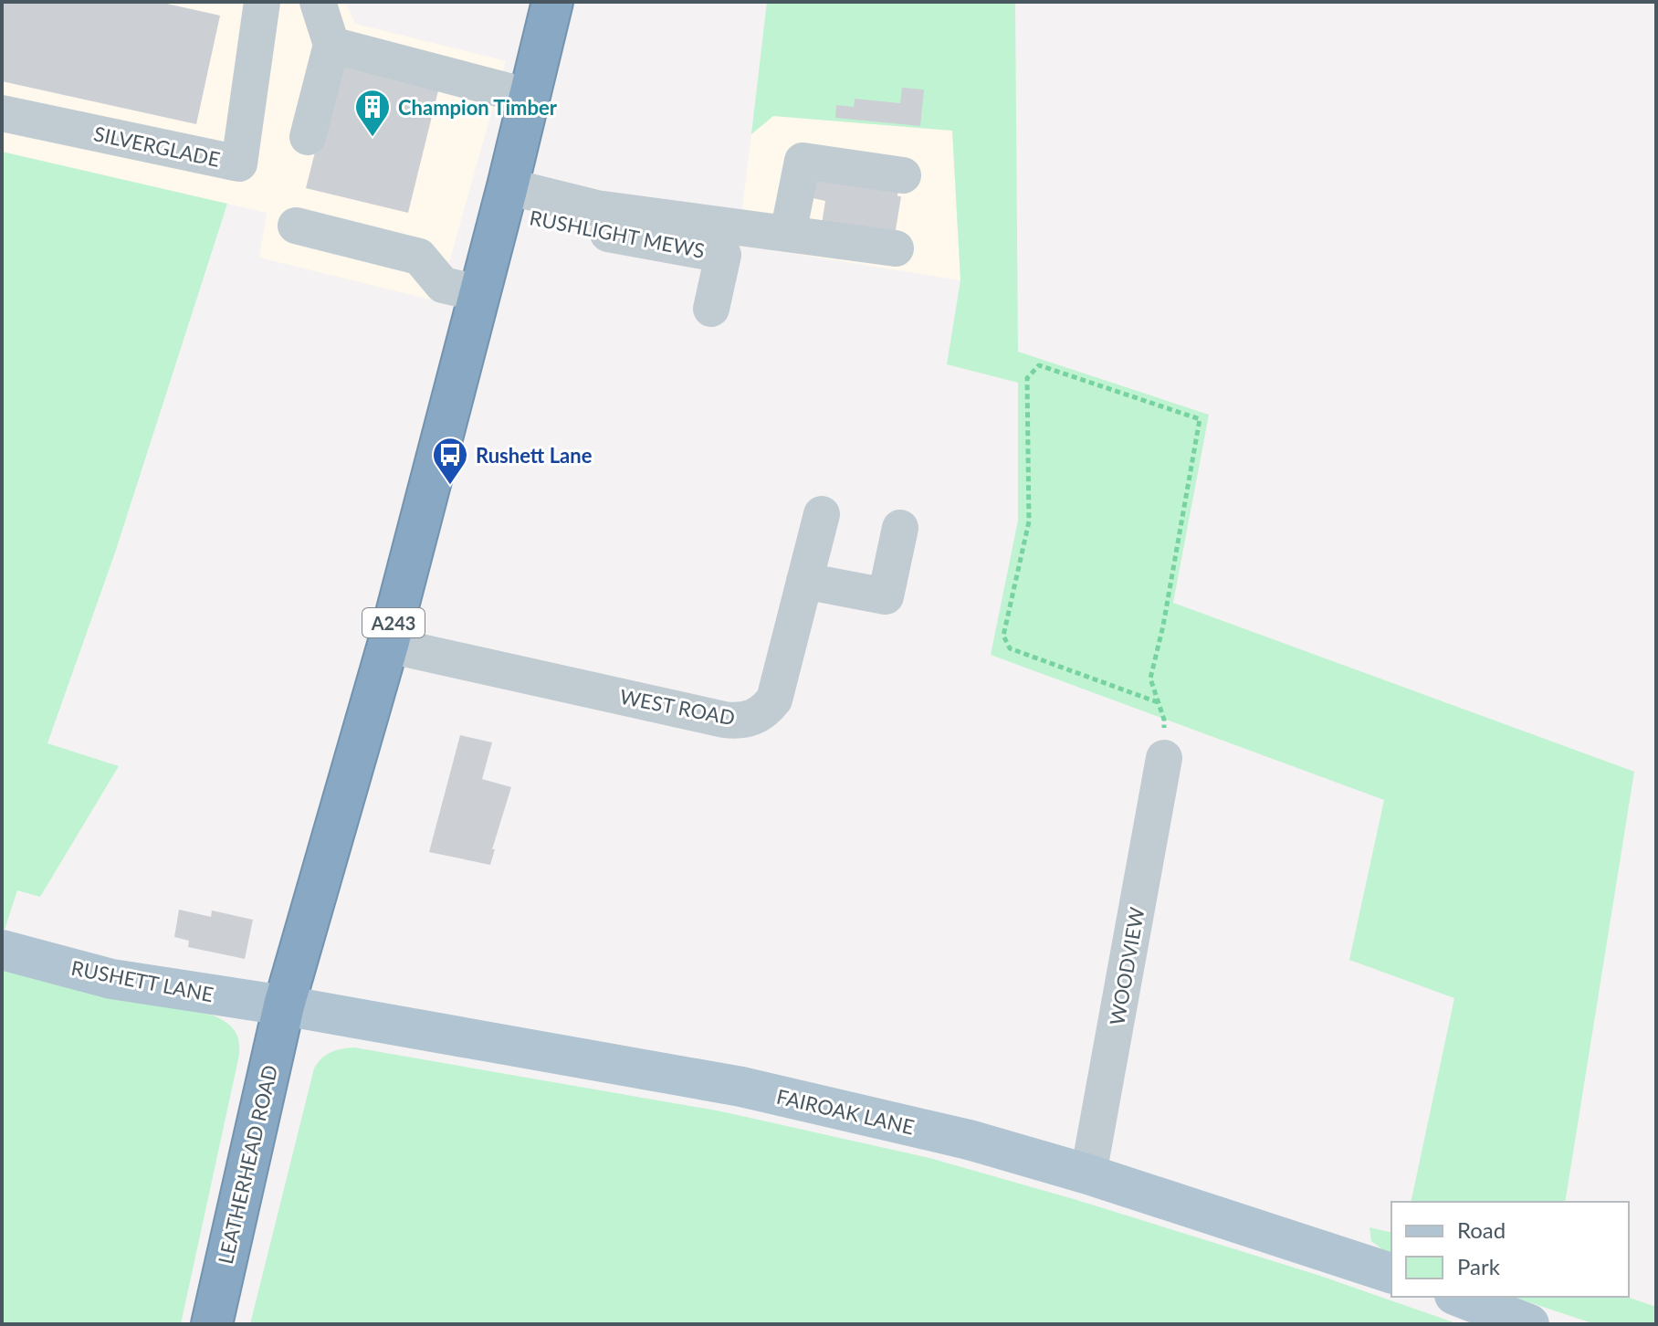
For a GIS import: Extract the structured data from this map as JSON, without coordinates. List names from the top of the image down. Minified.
{"streets":{"highway":["A243","LEATHERHEAD ROAD"],"main road":["RUSHETT LANE","FAIROAK LANE"],"street":["SILVERGLADE","RUSHLIGHT MEWS","WEST ROAD","WOODVIEW"]},"crossings":[["RUSHLIGHT MEWS","A243"],["A243","WEST ROAD"],["A243","RUSHETT LANE"],["A243","FAIROAK LANE"],["A243","LEATHERHEAD ROAD"],["WOODVIEW","FAIROAK LANE"],["RUSHETT LANE","FAIROAK LANE"],["RUSHETT LANE","LEATHERHEAD ROAD"],["FAIROAK LANE","LEATHERHEAD ROAD"]],"places":{"building":["Champion Timber"],"bus stop":["Rushett Lane"]},"legend":["Road","Park"]}
